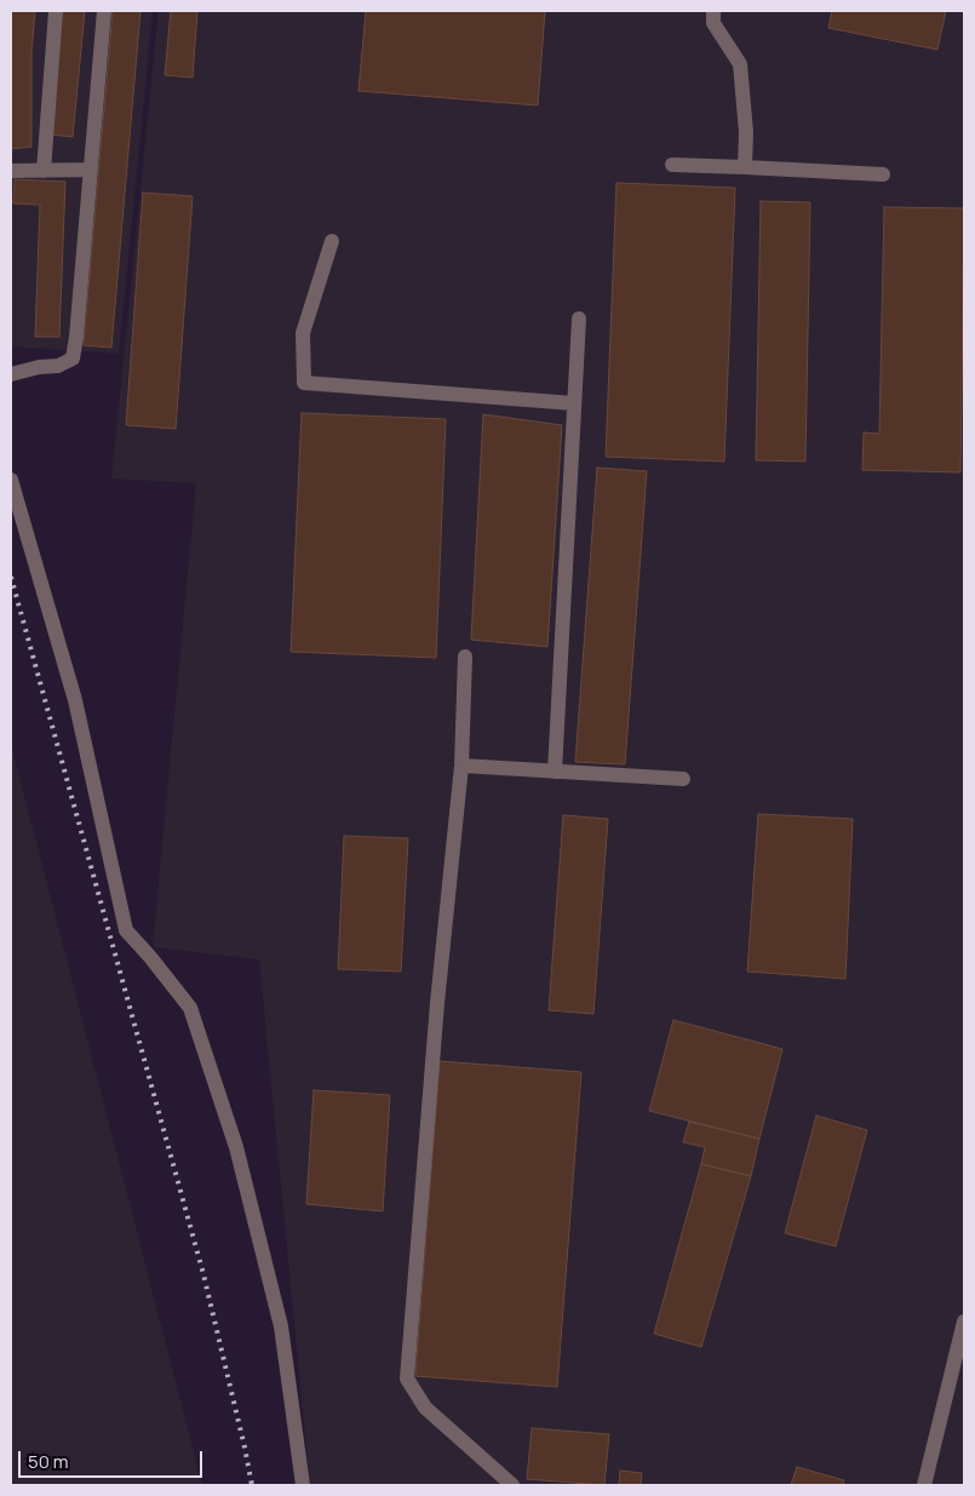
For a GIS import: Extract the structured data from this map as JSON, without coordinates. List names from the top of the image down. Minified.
{"scale_bar":"50 m"}
